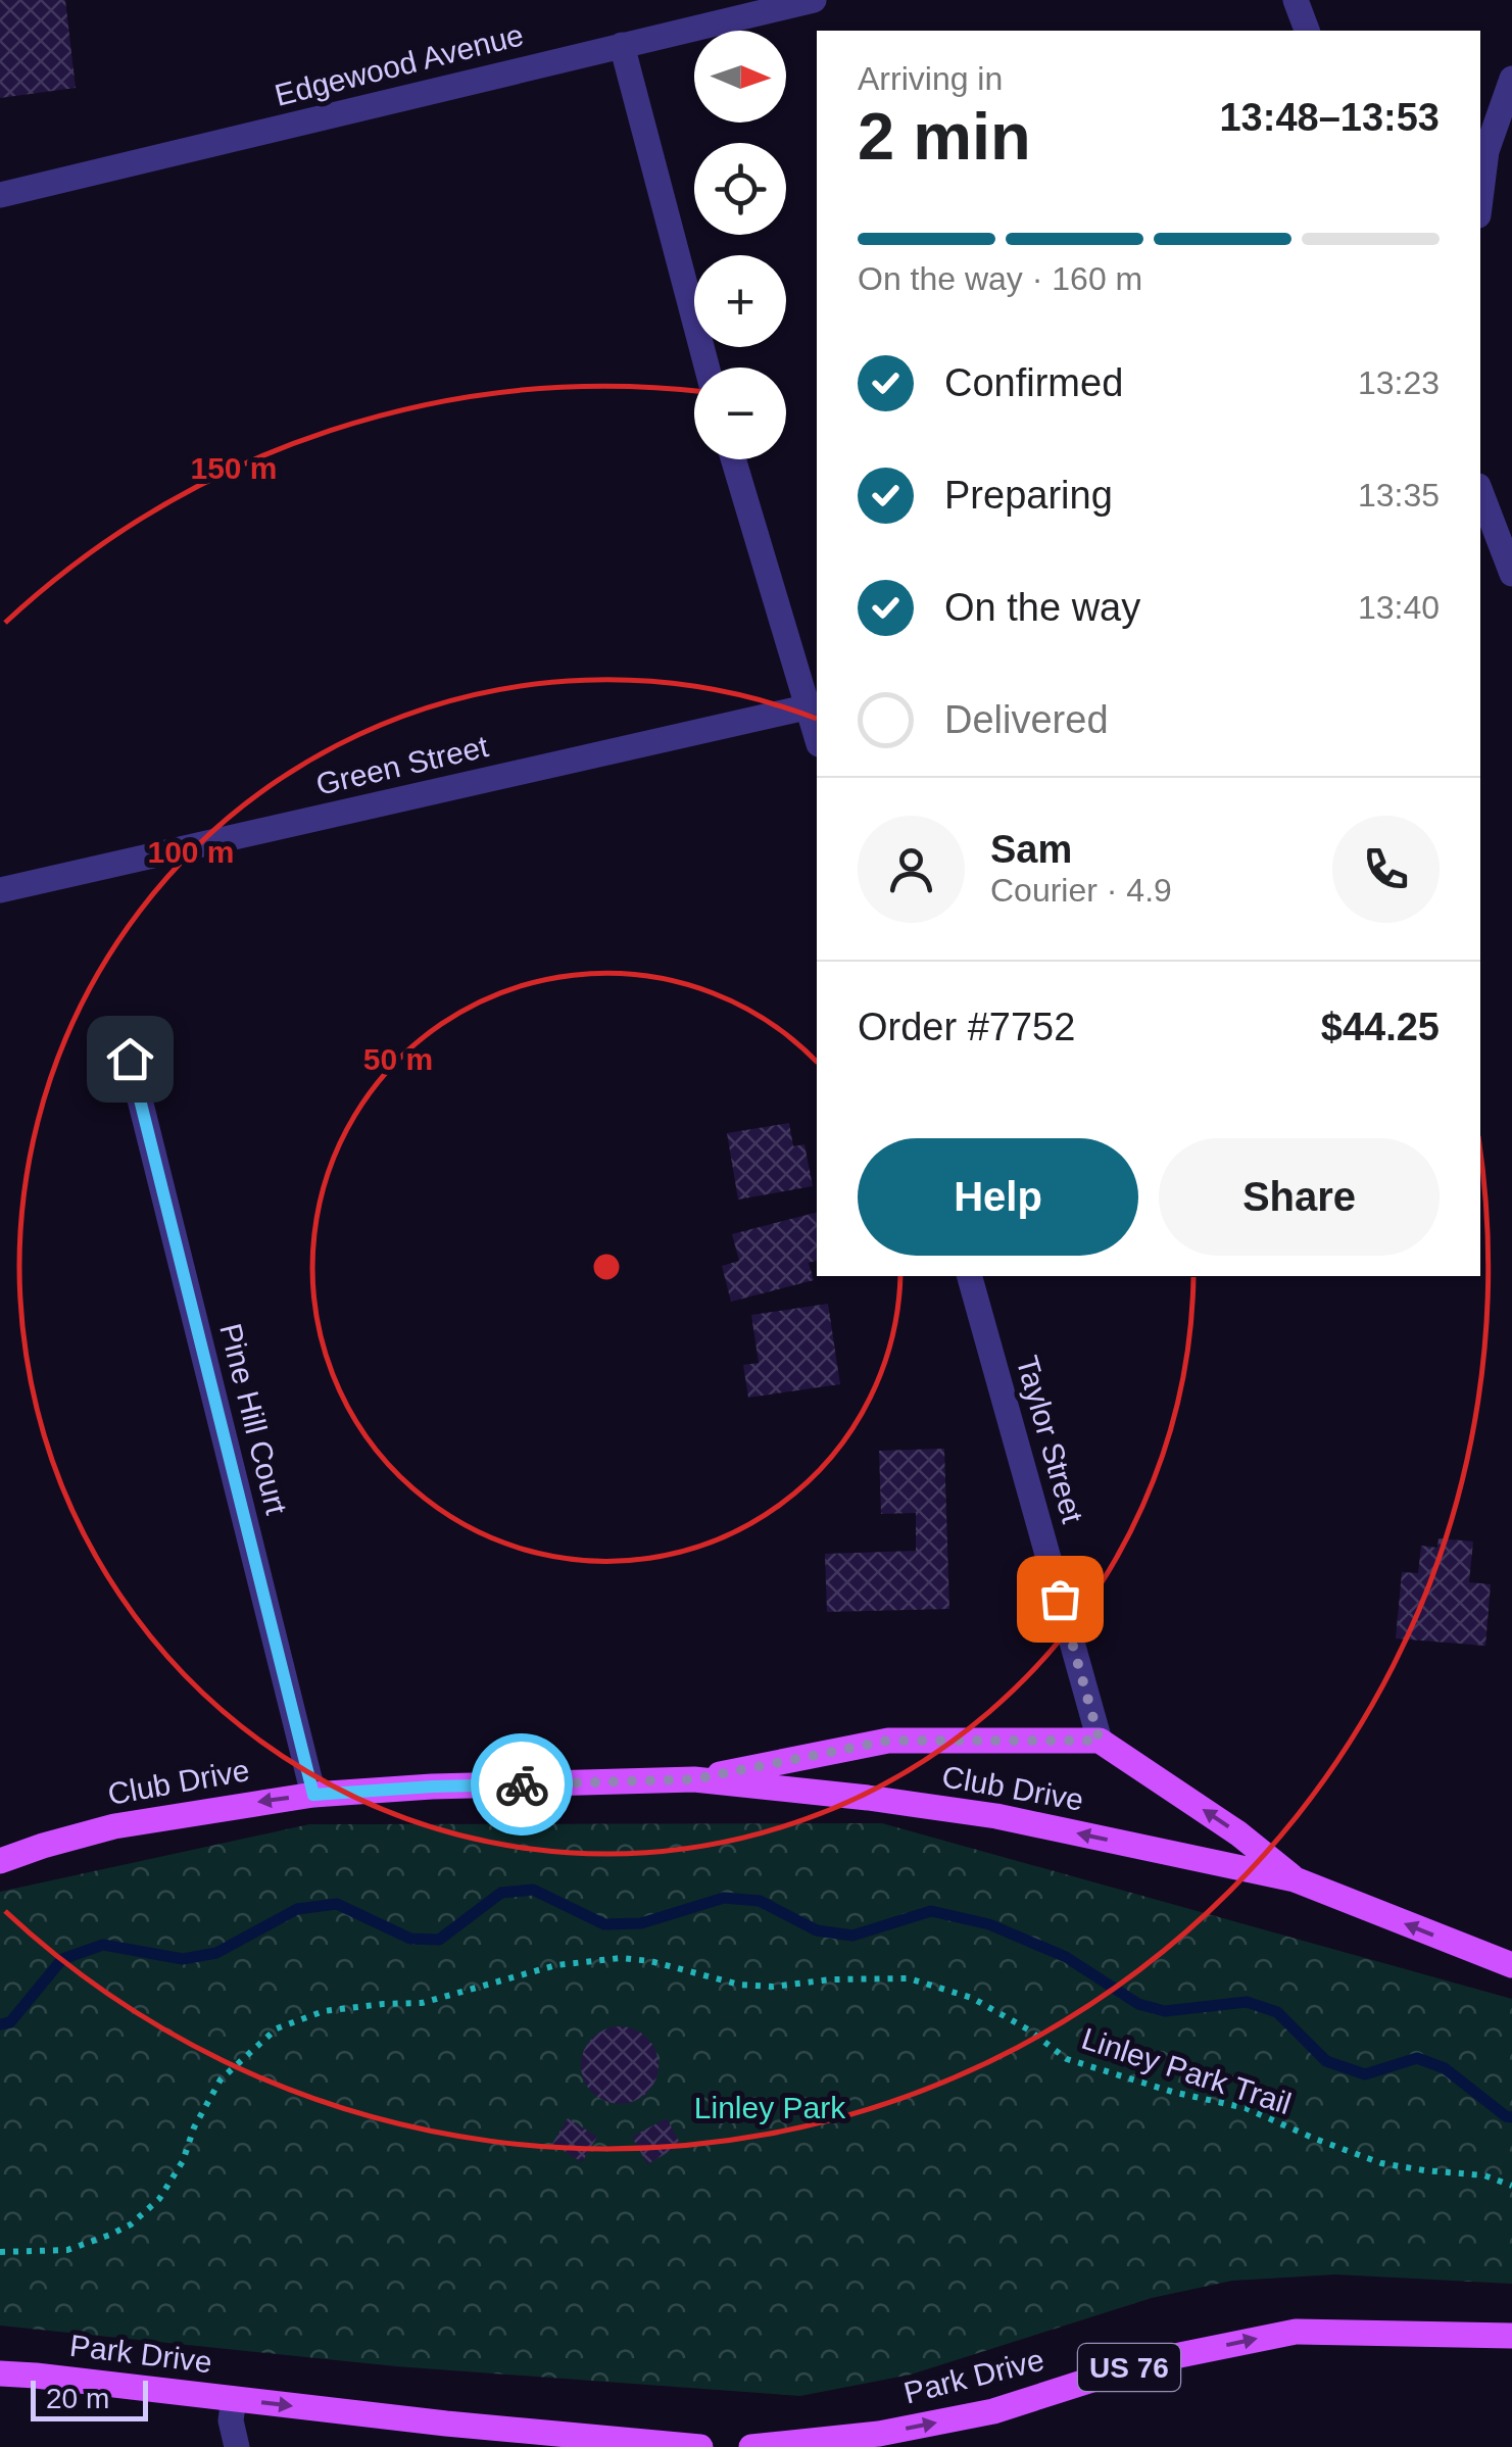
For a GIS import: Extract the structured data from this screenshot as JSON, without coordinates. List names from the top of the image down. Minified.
{"streets":{"main road":["Club Drive","Park Drive","US 76"],"street":["Edgewood Avenue","Green Street","Pine Hill Court","Taylor Street"],"path":["Linley Park Trail"]},"crossings":[["Pine Hill Court","Club Drive"]],"one_way":["Park Drive"],"parks":["Linley Park"],"scale_bar":"20 m","north":"right","page":{"map_buttons":["+","−"],"heading":["2 min","Arriving in","13:48–13:53"],"panel":["Sam","Courier · 4.9","Order #7752","$44.25"],"bar":"On the way · 160 m","list":[["Confirmed","13:23"],["Preparing","13:35"],["On the way","13:40"],"Delivered"],"buttons":["Help","Share"],"scale":"20 m"},"rings":["150 m","100 m","50 m"]}
